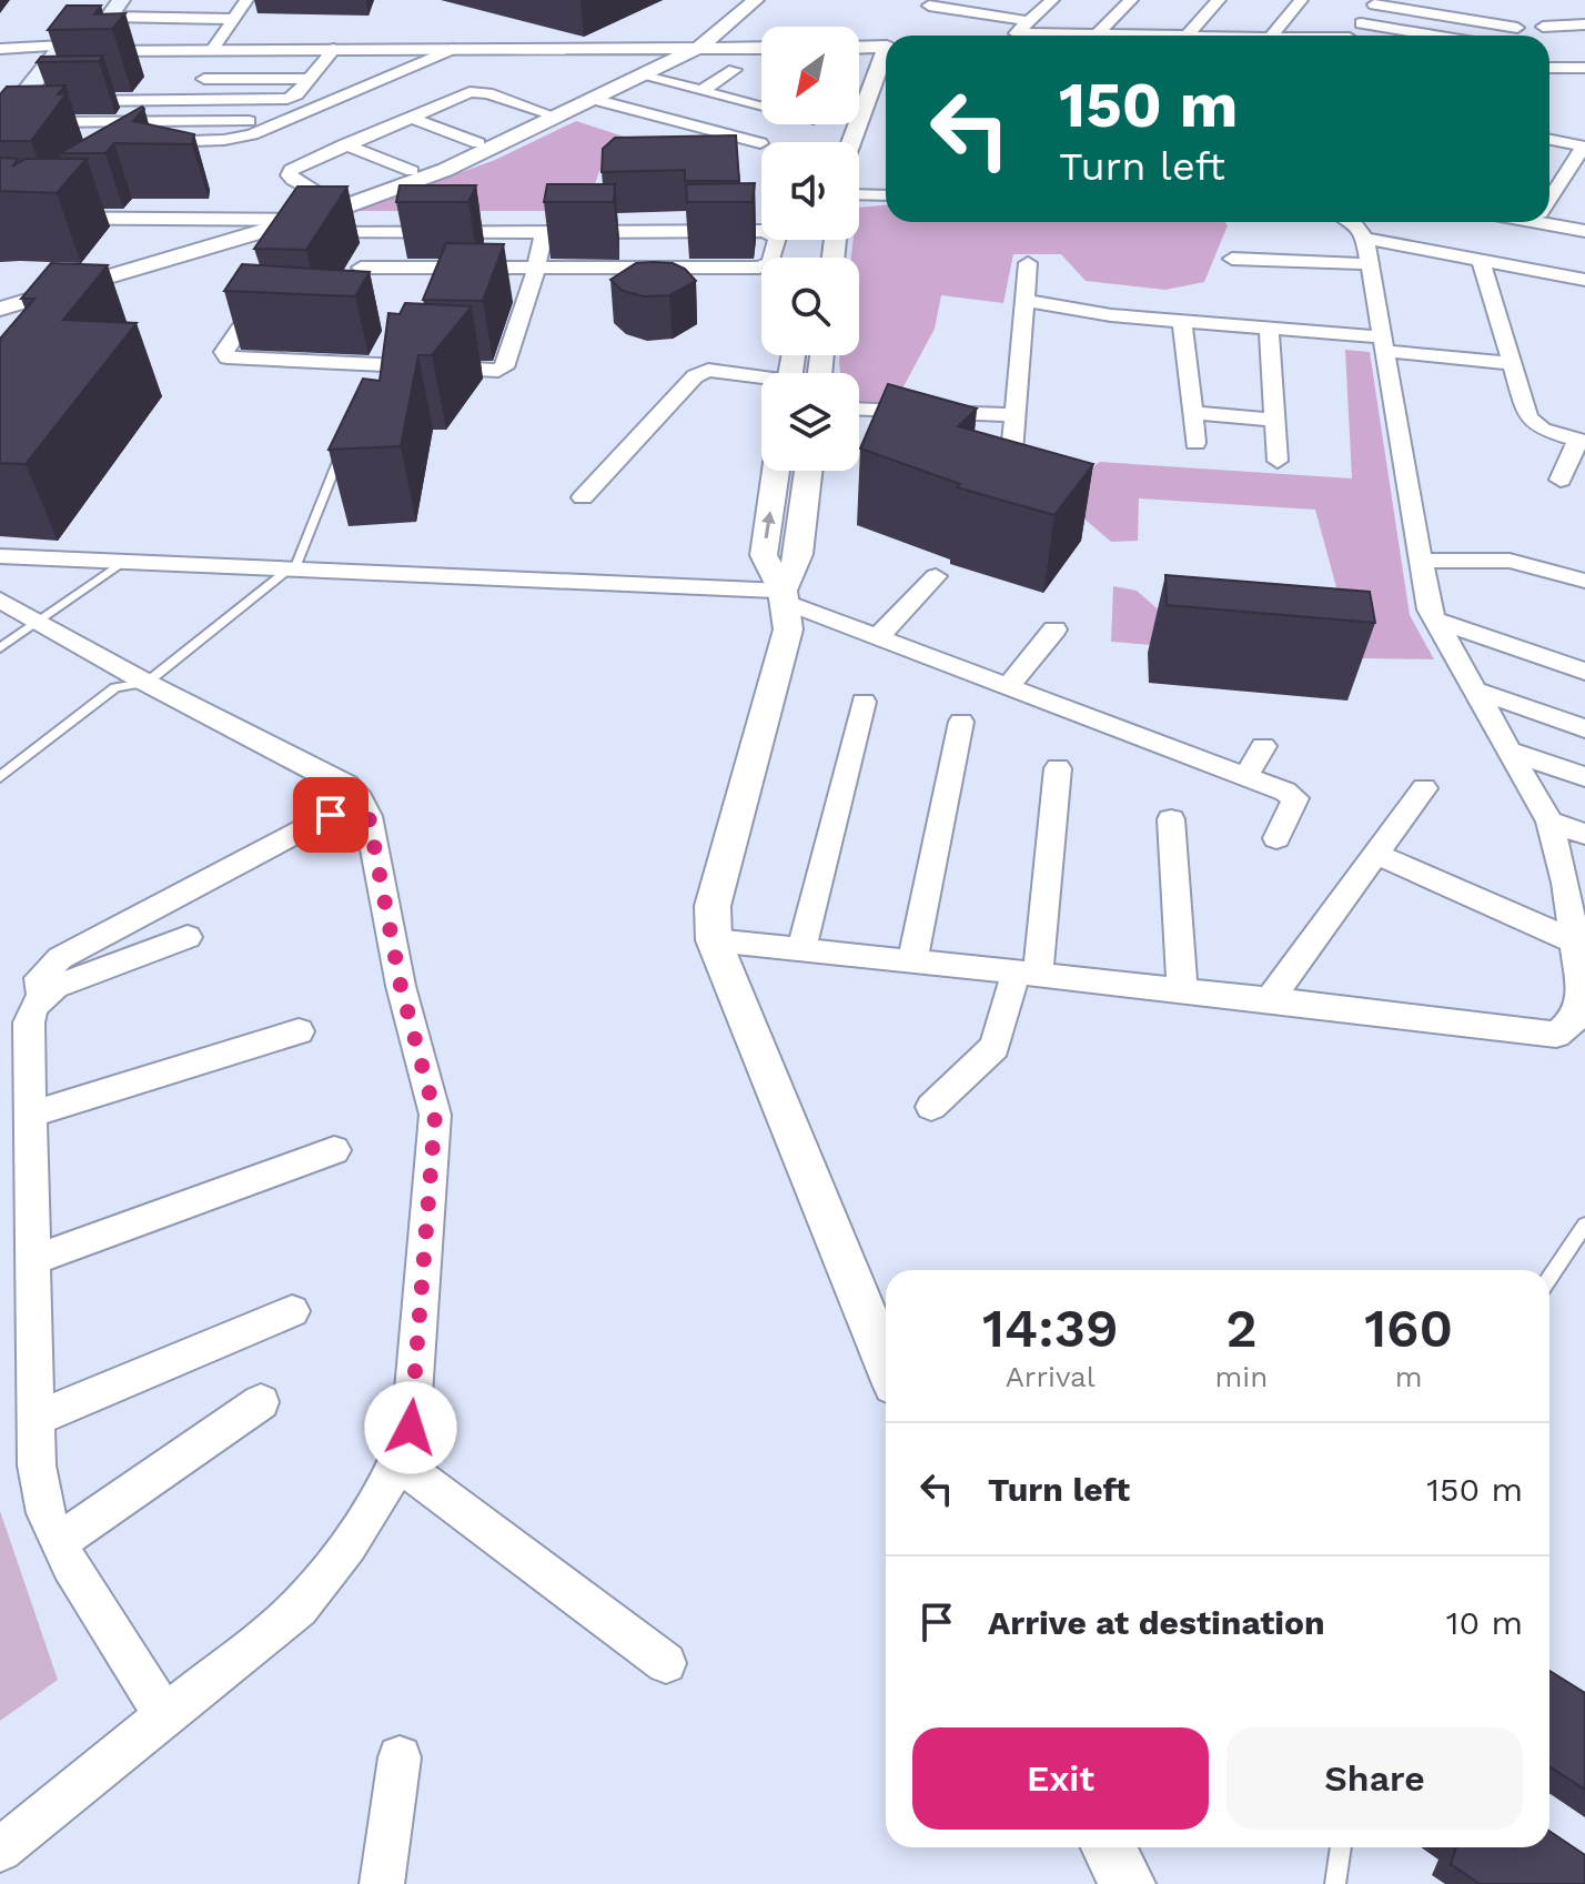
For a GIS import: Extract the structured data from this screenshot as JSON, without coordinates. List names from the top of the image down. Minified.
{"north":"bottom left","page":{"turn":["150 m","Turn left"],"eta":["14:39","Arrival","2","min","160","m"],"list":[{"name":"Turn left","value":"150 m"},{"name":"Arrive at destination","value":"10 m"}],"buttons":["Exit","Share"]}}
